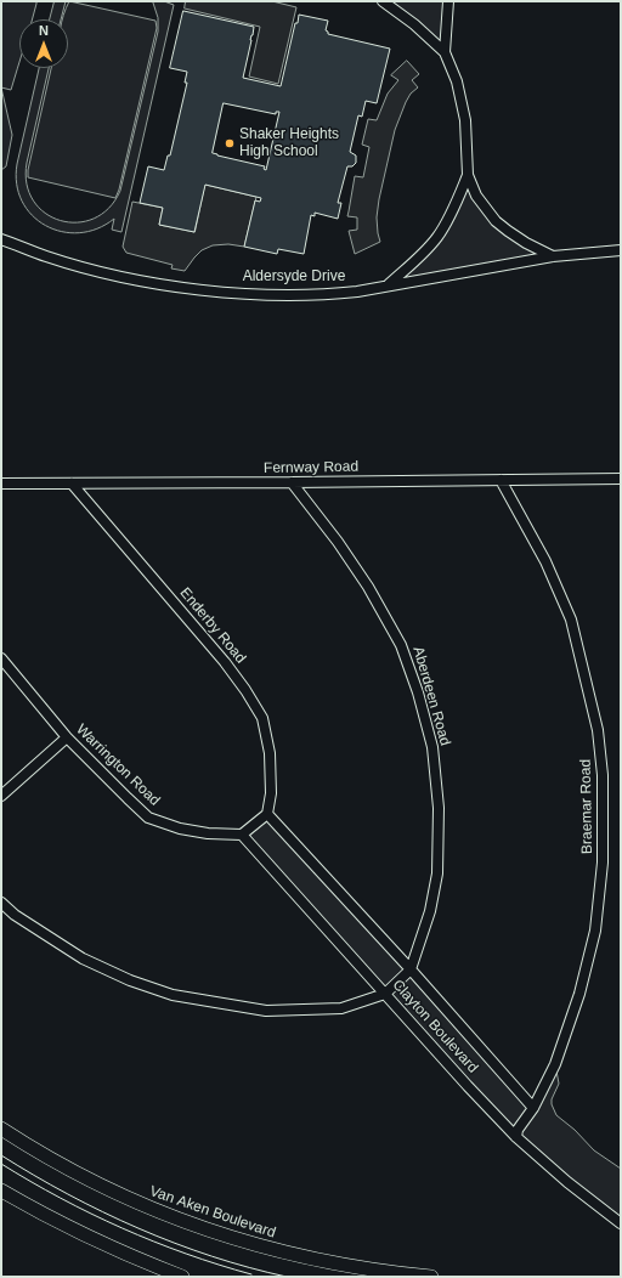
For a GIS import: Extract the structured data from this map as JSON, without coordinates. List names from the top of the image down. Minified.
{"streets":{"main road":["Van Aken Boulevard"],"street":["Aldersyde Drive","Fernway Road","Enderby Road","Aberdeen Road","Warrington Road","Braemar Road","Clayton Boulevard"]},"crossings":[["Fernway Road","Enderby Road"],["Fernway Road","Aberdeen Road"],["Fernway Road","Braemar Road"],["Enderby Road","Clayton Boulevard"],["Aberdeen Road","Clayton Boulevard"],["Warrington Road","Clayton Boulevard"],["Braemar Road","Clayton Boulevard"]],"places":["Shaker Heights High School"],"north":"top"}
